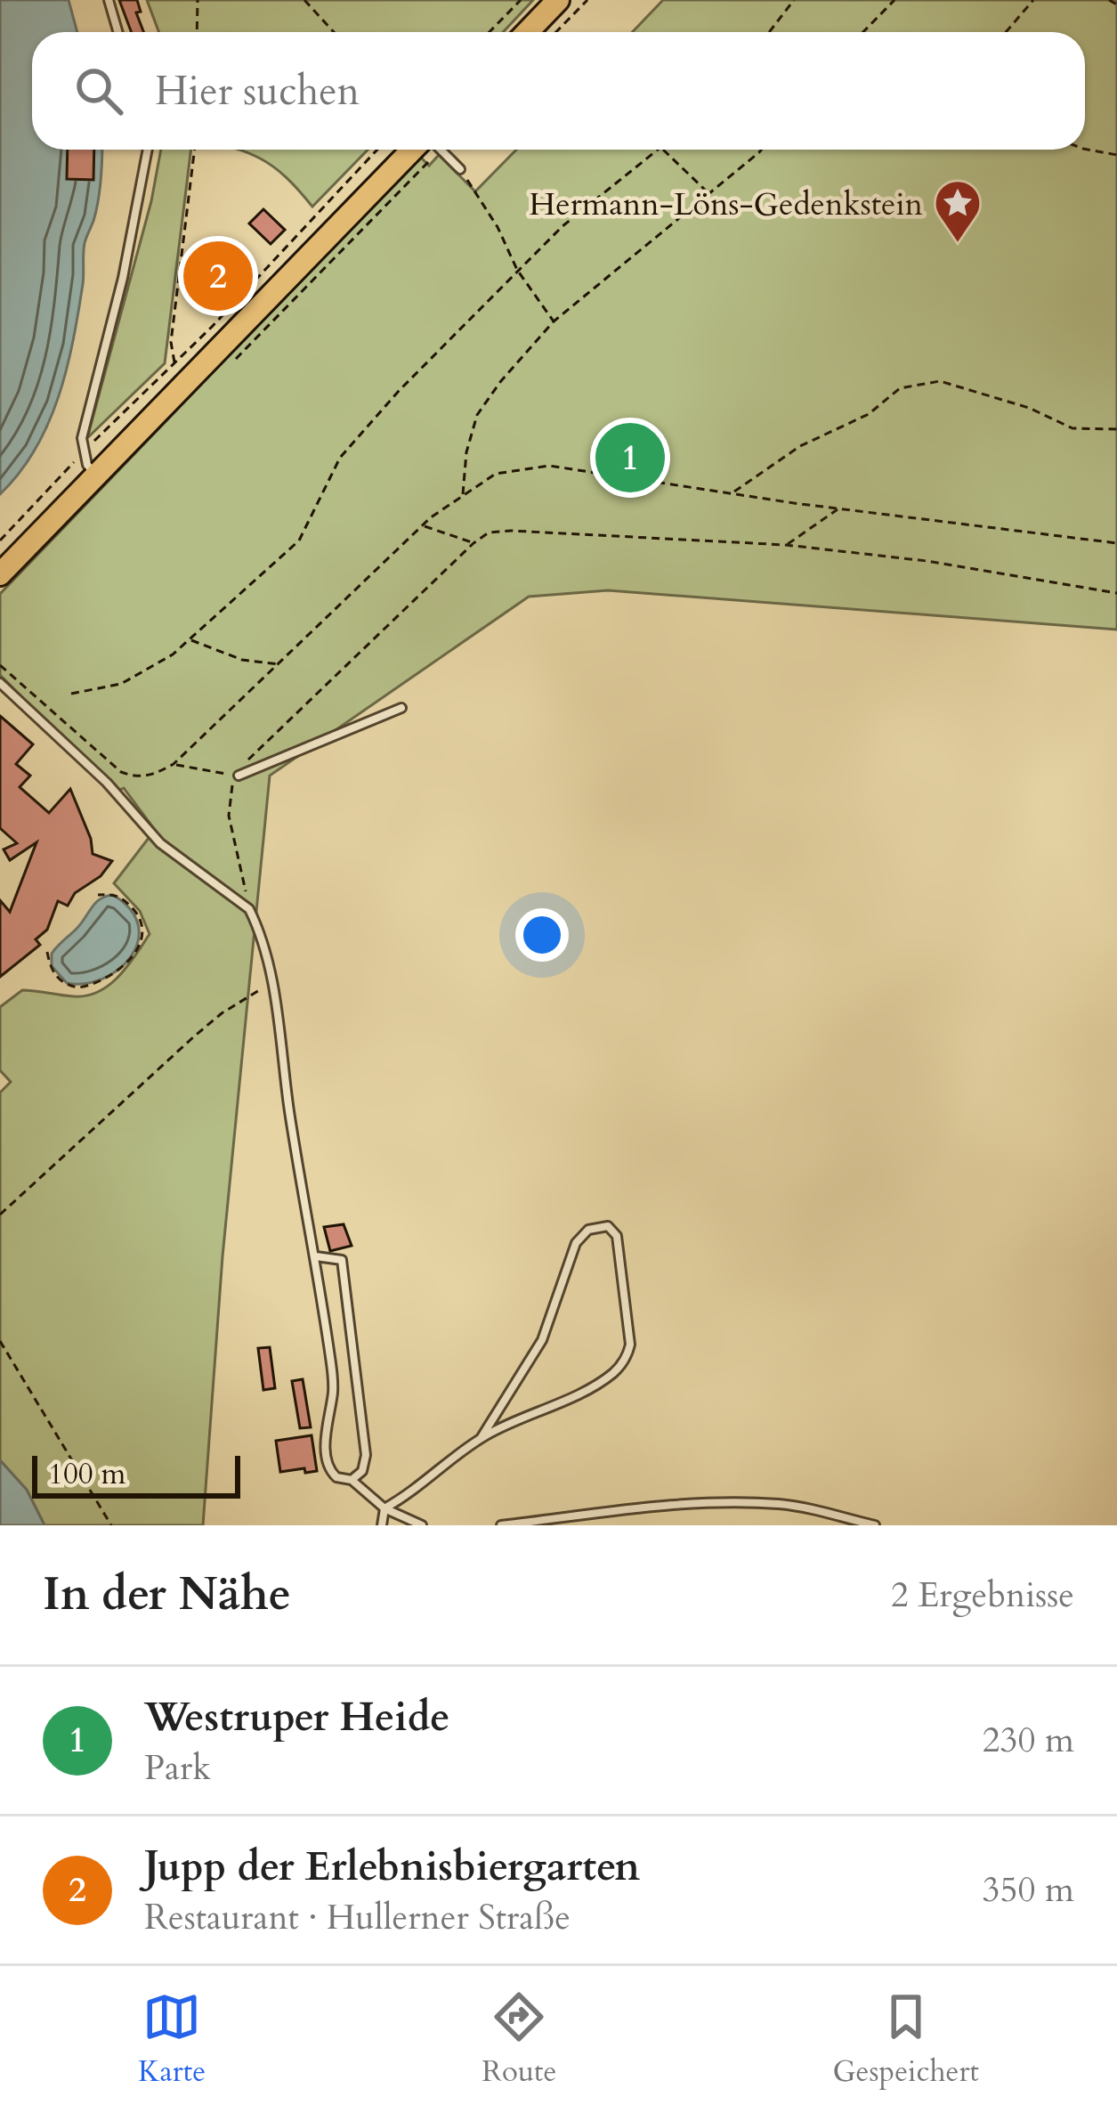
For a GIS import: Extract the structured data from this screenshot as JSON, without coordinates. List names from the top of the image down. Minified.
{"places":{"place":["Hermann-Löns-Gedenkstein"]},"scale_bar":"100 m","page":{"search":"Hier suchen","pins":["2","1"],"scale":"100 m","heading":["In der Nähe","2 Ergebnisse"],"list":[{"mark":"1","name":"Westruper Heide","note":"Park","value":"230 m"},{"mark":"2","name":"Jupp der Erlebnisbiergarten","note":"Restaurant · Hullerner Straße","value":"350 m"}],"nav":["Karte","Route","Gespeichert"]}}
